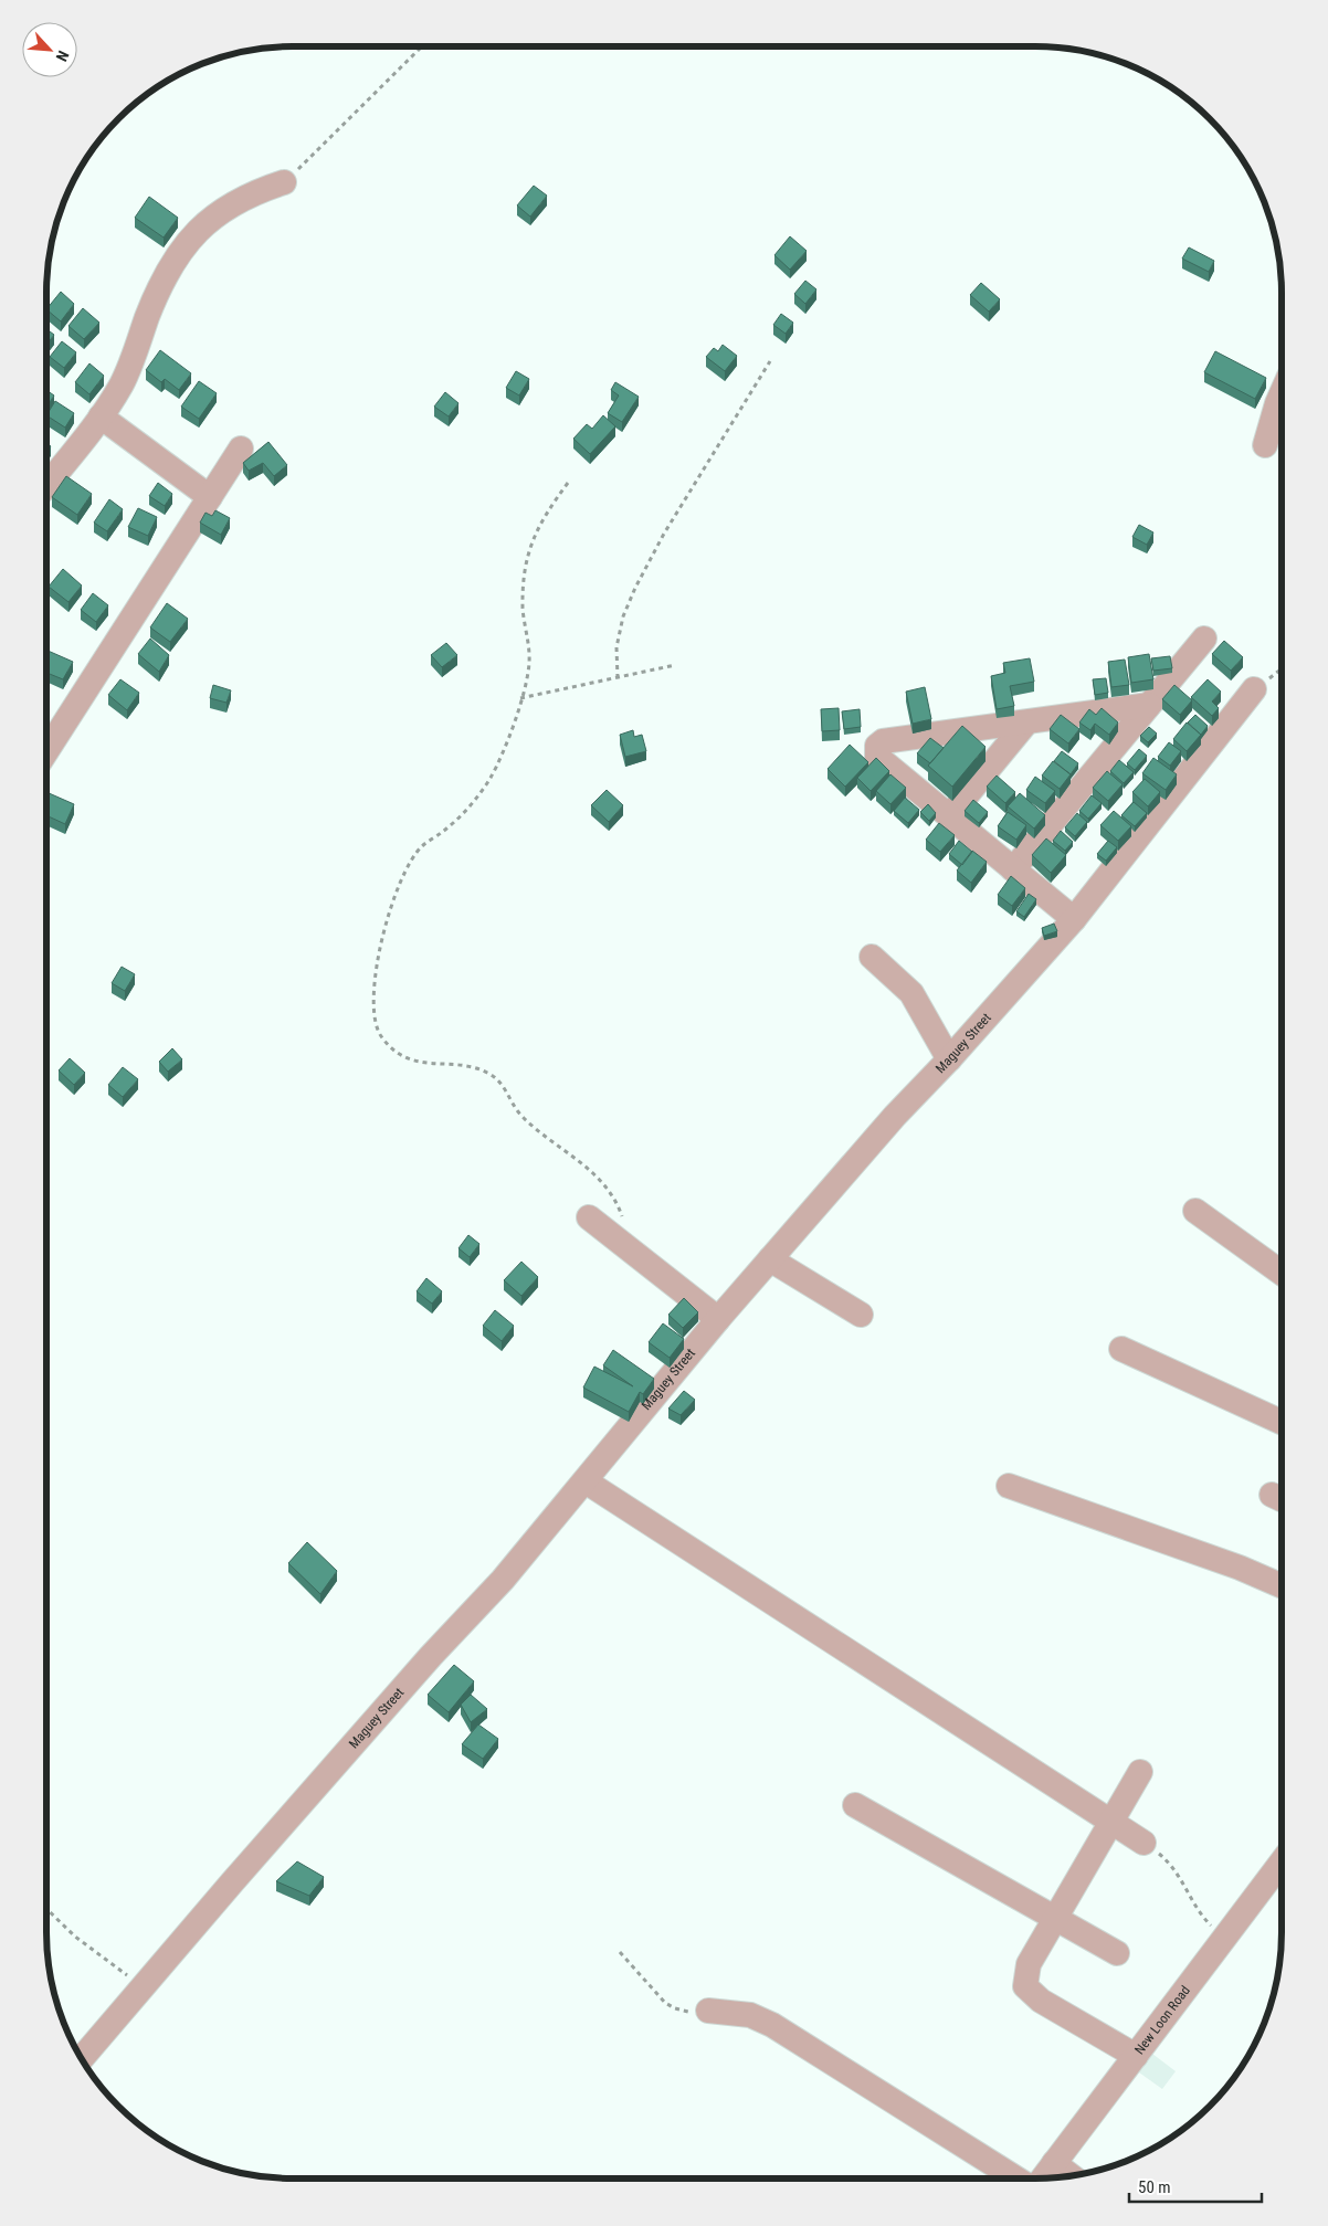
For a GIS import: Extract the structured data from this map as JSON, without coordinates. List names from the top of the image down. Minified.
{"streets":{"street":["Maguey Street","New Loon Road"]},"scale_bar":"50 m","north":"bottom right"}
